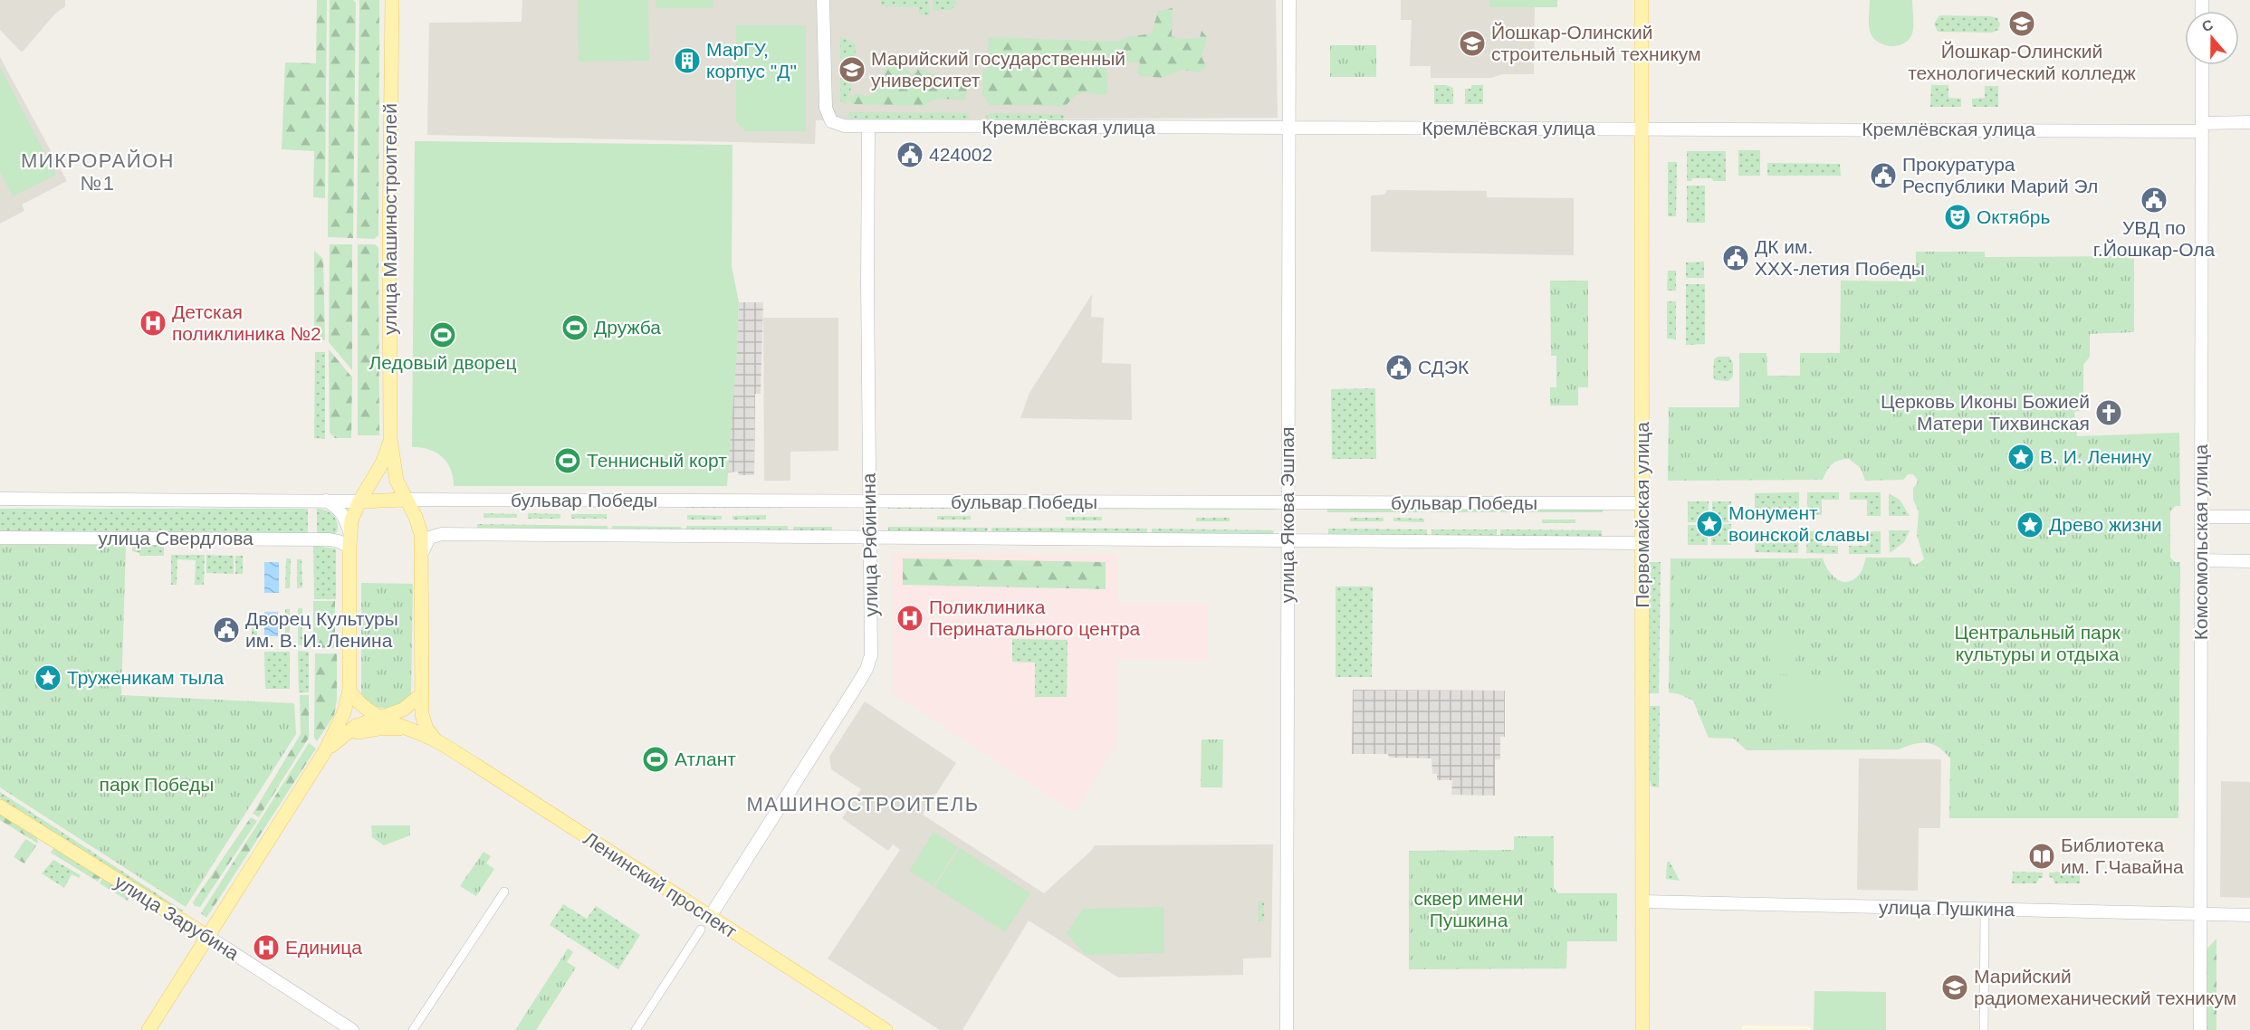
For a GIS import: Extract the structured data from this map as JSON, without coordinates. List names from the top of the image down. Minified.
{"streets":{"main road":["улица Машиностроителей","Первомайская улица","Ленинский проспект","улица Зарубина"],"street":["Кремлёвская улица","бульвар Победы","улица Якова Эшпая","улица Свердлова","Комсомольская улица","улица Рябинина","улица Пушкина"]},"crossings":[["Кремлёвская улица","улица Якова Эшпая"],["Кремлёвская улица","Первомайская улица"],["Кремлёвская улица","Комсомольская улица"],["Кремлёвская улица","улица Рябинина"],["улица Машиностроителей","бульвар Победы"],["улица Машиностроителей","улица Свердлова"],["улица Машиностроителей","Ленинский проспект"],["бульвар Победы","улица Якова Эшпая"],["бульвар Победы","Первомайская улица"],["бульвар Победы","улица Рябинина"],["Первомайская улица","улица Пушкина"],["Комсомольская улица","улица Пушкина"],["улица Рябинина","Ленинский проспект"]],"districts":["МИКРОРАЙОН №1","МАШИНОСТРОИТЕЛЬ"],"parks":["Центральный парк культуры и отдыха","парк Победы","сквер имени Пушкина"],"places":{"school or university":["Йошкар-Олинский технологический колледж","Йошкар-Олинский строительный техникум","Марийский государственный университет","Марийский радиомеханический техникум"],"building":["МарГУ, корпус \"Д\""],"public building":["424002","Прокуратура Республики Марий Эл","УВД по г.Йошкар-Ола","ДК им. ХХХ-летия Победы","СДЭК","Дворец Культуры им. В. И. Ленина"],"theatre":["Октябрь"],"hospital":["Детская поликлиника №2","Поликлиника Перинатального центра","Единица"],"sports":["Дружба","Ледовый дворец","Теннисный корт","Атлант"],"church":["Церковь Иконы Божией Матери Тихвинская"],"place":["В. И. Ленину","Монумент воинской славы","Древо жизни","Труженикам тыла"],"library":["Библиотека им. Г.Чавайна"]},"north":"top"}
